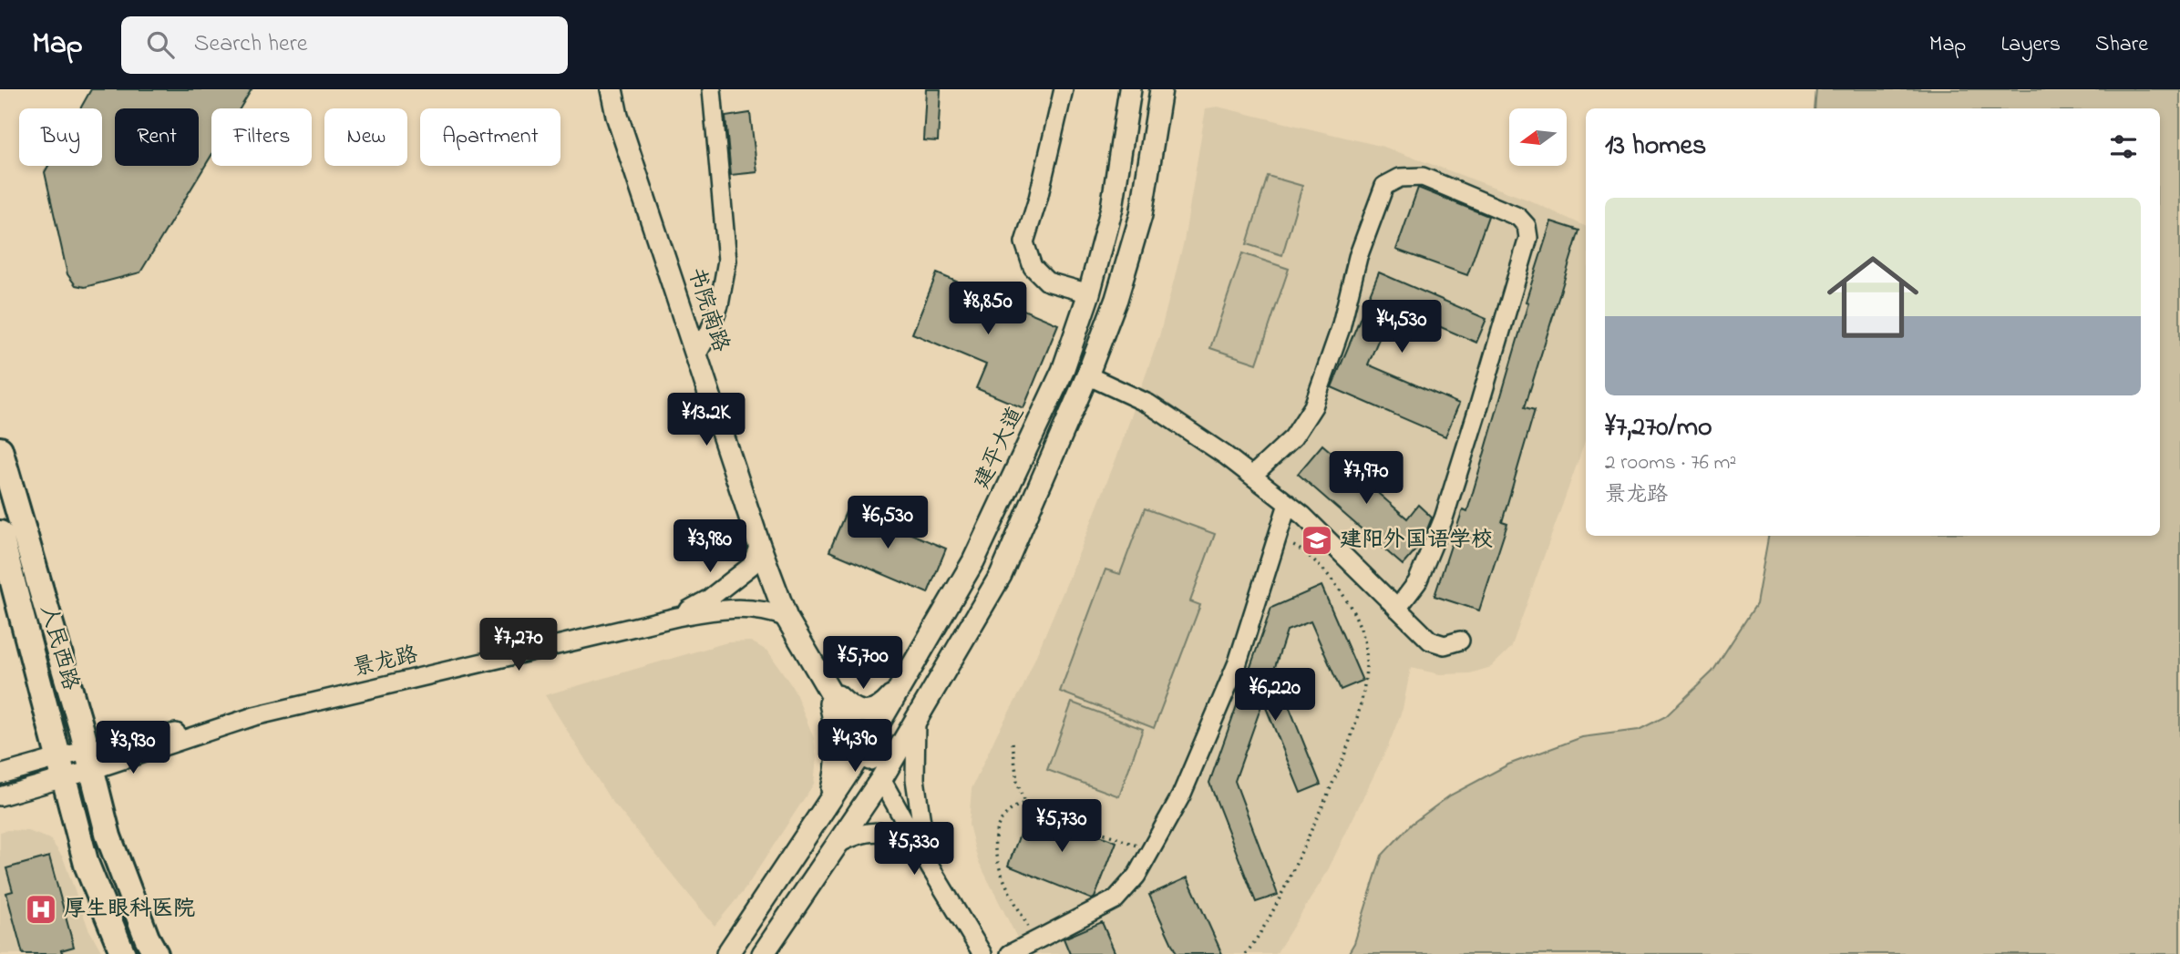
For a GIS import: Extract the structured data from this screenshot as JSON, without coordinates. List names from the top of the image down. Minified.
{"streets":{"highway":["人民西路"],"main road":["书院南路","建平大道"],"street":["景龙路"]},"crossings":[["书院南路","建平大道"],["书院南路","景龙路"],["人民西路","景龙路"]],"places":{"school or university":["建阳外国语学校"],"hospital":["厚生眼科医院"]},"north":"left","page":{"header":"Map","search":"Search here","nav":["Map","Layers","Share"],"chip":["Buy","Rent","Filters","New","Apartment"],"heading":"13 homes","list":[{"name":"¥7,270/mo","note":"2 rooms · 76 m² · 景龙路"}],"price":["¥8,850","¥4,530","¥13.2K","¥7,970","¥6,530","¥3,980","¥7,270","¥5,700","¥6,220","¥4,390","¥3,930","¥5,730","¥5,330"]}}
